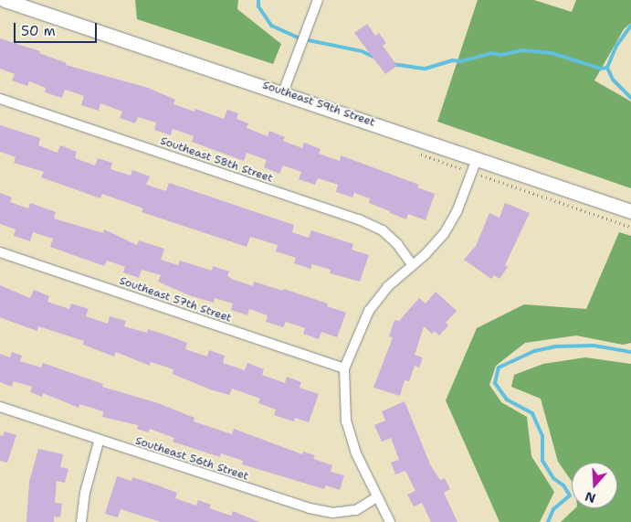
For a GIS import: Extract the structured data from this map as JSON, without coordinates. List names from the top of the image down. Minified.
{"streets":{"main road":["Southeast 59th Street"],"street":["Southeast 58th Street","Southeast 57th Street","Southeast 56th Street"]},"scale_bar":"50 m","north":"bottom"}
